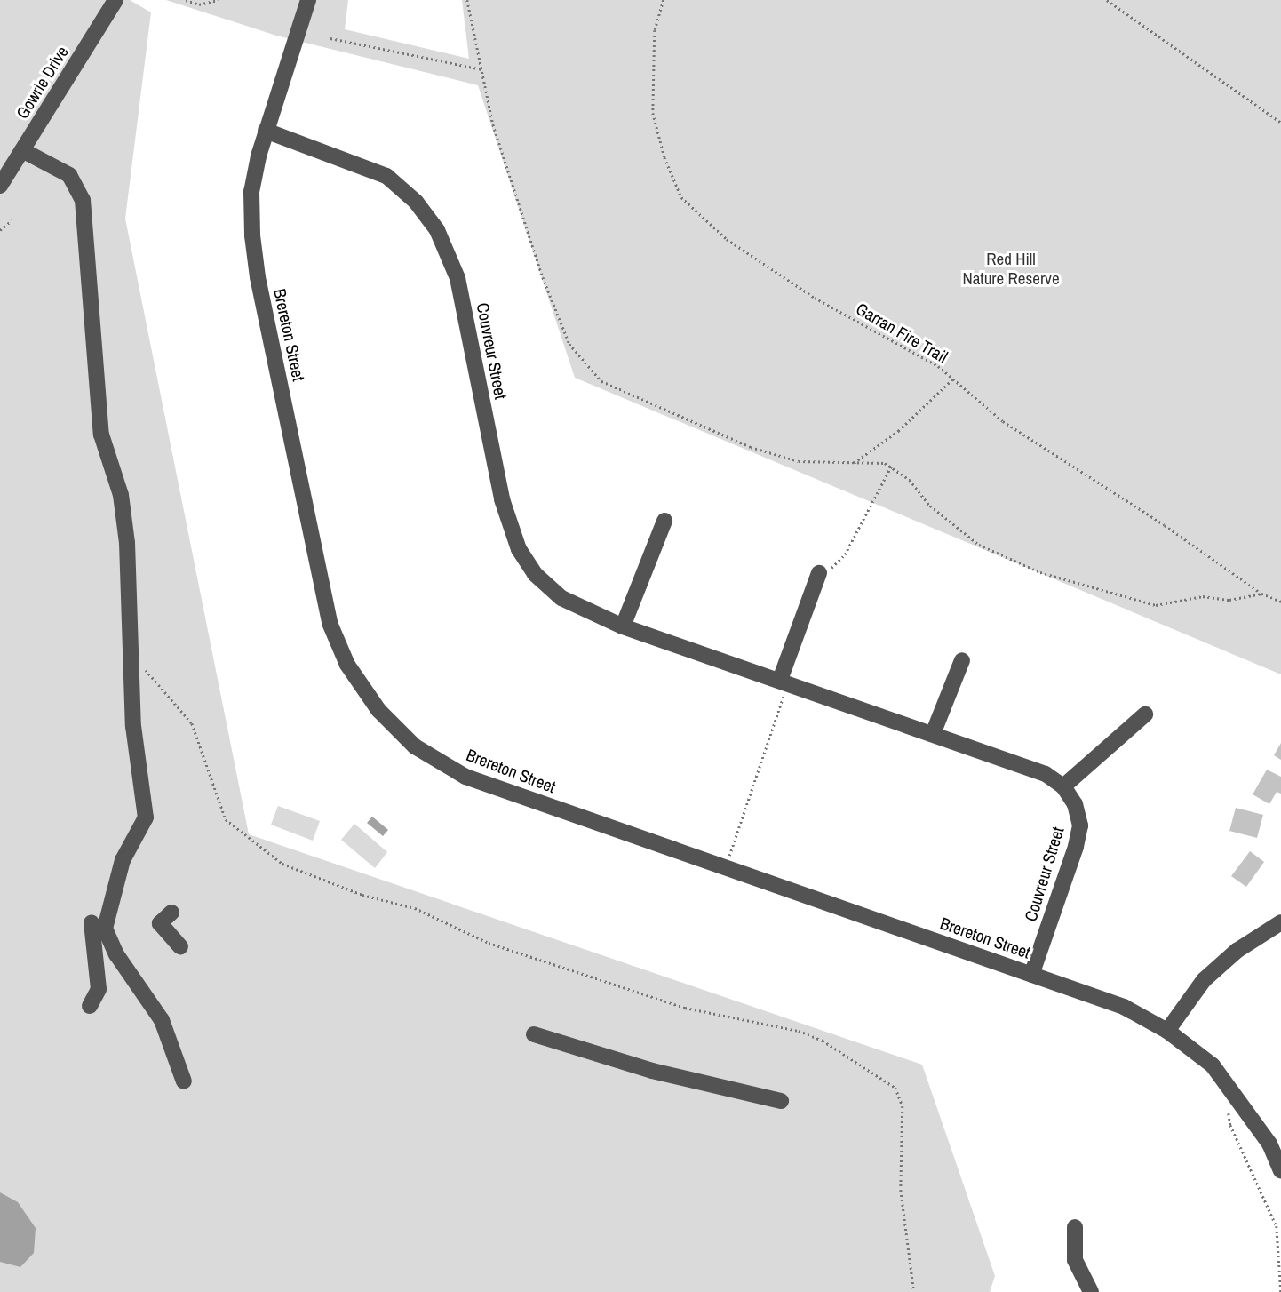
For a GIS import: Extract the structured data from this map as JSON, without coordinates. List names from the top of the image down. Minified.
{"streets":{"street":["Gowrie Drive","Brereton Street","Couvreur Street"],"path":["Garran Fire Trail"]},"crossings":[["Brereton Street","Couvreur Street"]],"parks":["Red Hill Nature Reserve"]}
